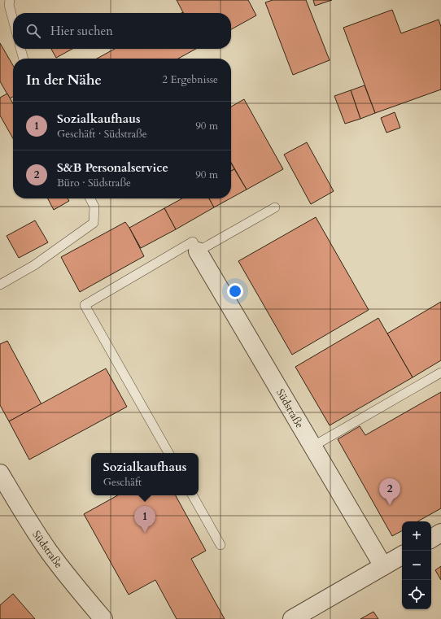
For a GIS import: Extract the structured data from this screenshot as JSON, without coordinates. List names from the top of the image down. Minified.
{"streets":{"street":["Südstraße"]},"page":{"search":"Hier suchen","heading":["In der Nähe","2 Ergebnisse"],"list":[{"mark":"1","name":"Sozialkaufhaus","note":"Geschäft · Südstraße","value":"90 m"},{"mark":"2","name":"S&B Personalservice","note":"Büro · Südstraße","value":"90 m"}],"popup":["Sozialkaufhaus","Geschäft"],"pins":["2","1"],"map_buttons":["+","−"]}}
